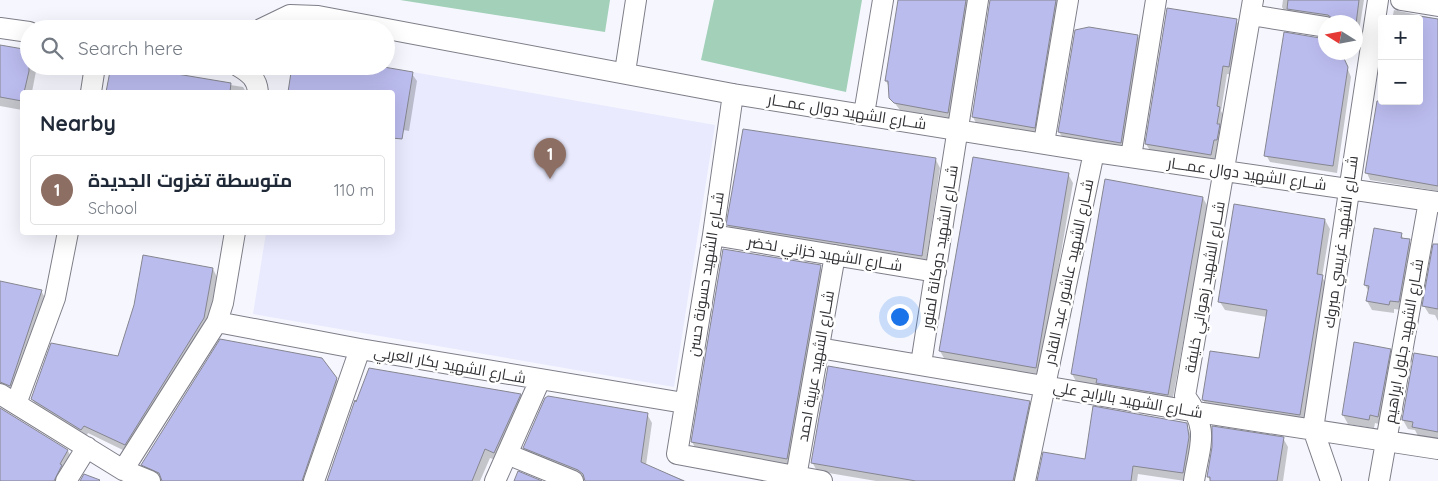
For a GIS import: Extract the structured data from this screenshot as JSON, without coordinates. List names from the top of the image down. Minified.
{"streets":{"street":["شــارع الشهيد دوال عمـــار","شــارع الشهيد غريسي مبروك","شــارع الشهيد دوكانة لمنور","شــارع الشهيد خزاني لخضر","شــارع الشهيد عاشور عبد القادر","شــارع الشهيد حسونة حسن","شــارع الشهيد زهواني خليفة","شــارع الشهيد جلول ابراهيم","شــارع الشهيد بكار العربي","شــارع الشهيد عربية احمد","شــارع الشهيد بالرابح علي"]},"crossings":[["شــارع الشهيد دوال عمـــار","شــارع الشهيد غريسي مبروك"],["شــارع الشهيد دوال عمـــار","شــارع الشهيد دوكانة لمنور"],["شــارع الشهيد دوال عمـــار","شــارع الشهيد عاشور عبد القادر"],["شــارع الشهيد دوال عمـــار","شــارع الشهيد حسونة حسن"],["شــارع الشهيد دوال عمـــار","شــارع الشهيد زهواني خليفة"],["شــارع الشهيد دوال عمـــار","شــارع الشهيد جلول ابراهيم"],["شــارع الشهيد غريسي مبروك","شــارع الشهيد بالرابح علي"],["شــارع الشهيد دوكانة لمنور","شــارع الشهيد خزاني لخضر"],["شــارع الشهيد دوكانة لمنور","شــارع الشهيد بالرابح علي"],["شــارع الشهيد خزاني لخضر","شــارع الشهيد حسونة حسن"],["شــارع الشهيد خزاني لخضر","شــارع الشهيد عربية احمد"],["شــارع الشهيد عاشور عبد القادر","شــارع الشهيد بالرابح علي"],["شــارع الشهيد حسونة حسن","شــارع الشهيد بكار العربي"],["شــارع الشهيد زهواني خليفة","شــارع الشهيد بالرابح علي"],["شــارع الشهيد جلول ابراهيم","شــارع الشهيد بالرابح علي"],["شــارع الشهيد عربية احمد","شــارع الشهيد بالرابح علي"]],"north":"left","page":{"map_buttons":["+","−"],"search":"Search here","heading":"Nearby","pins":"1","list":[{"mark":"1","name":"متوسطة تغزوت الجديدة","note":"School","value":"110 m"}]}}
